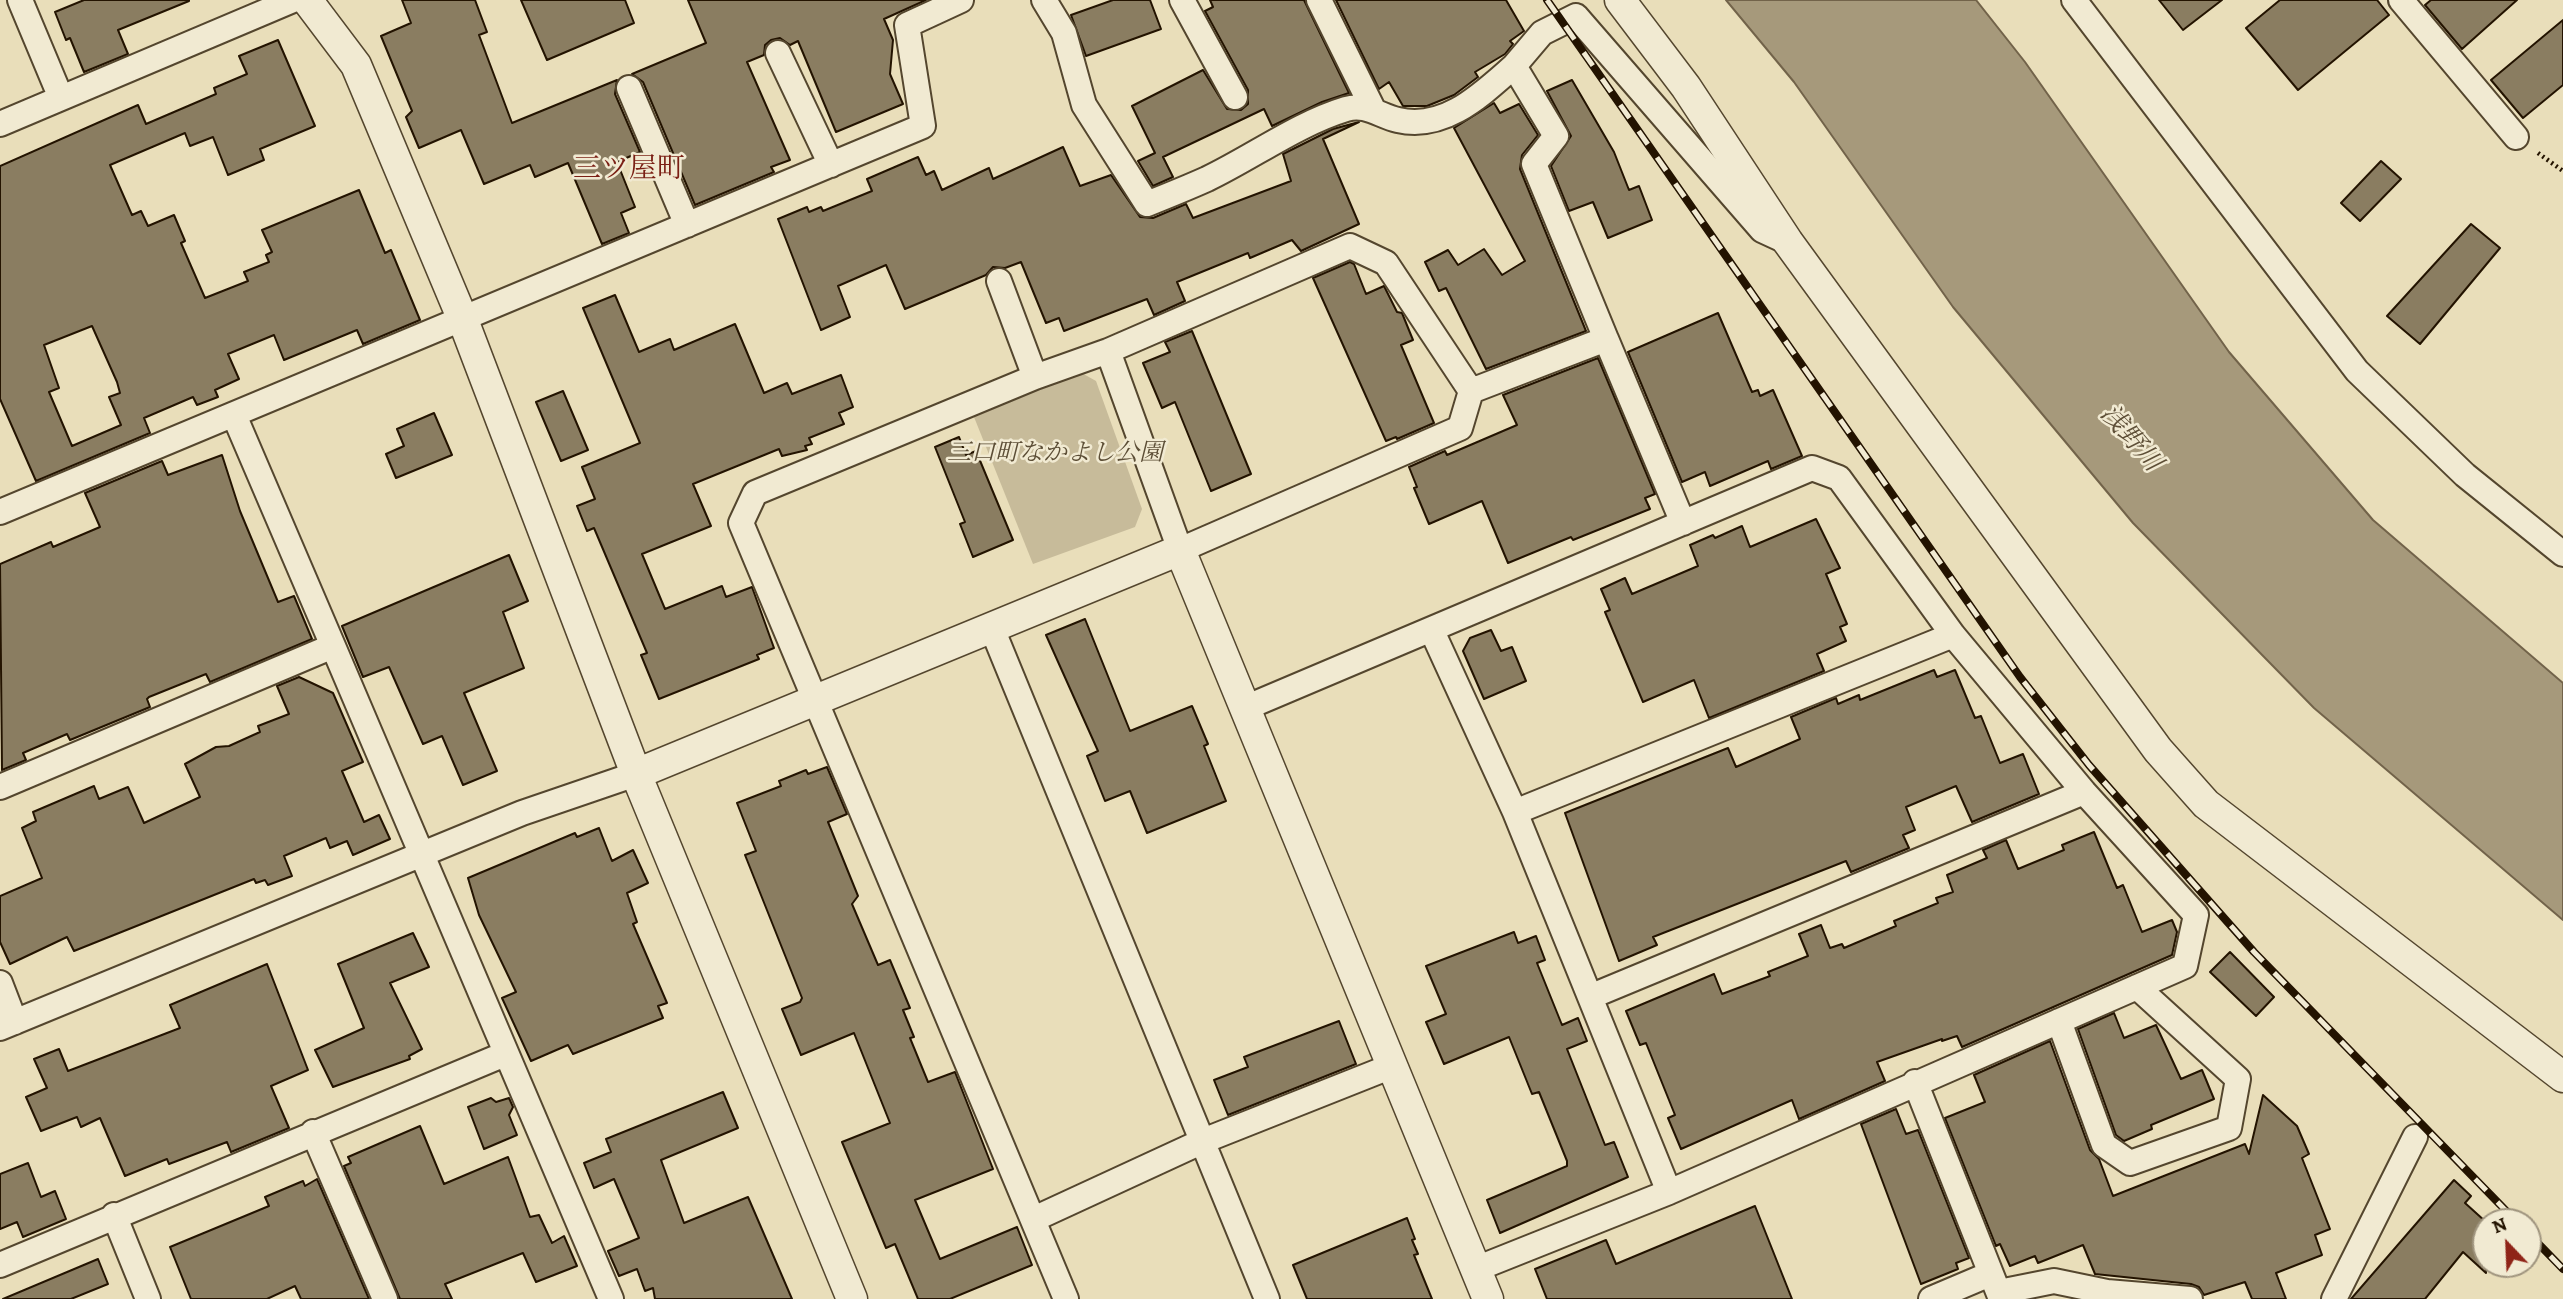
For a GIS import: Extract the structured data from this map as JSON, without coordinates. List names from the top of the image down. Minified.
{"districts":["三ツ屋町"],"water":["浅野川"],"parks":["三口町なかよし公園"],"north":"top left"}
